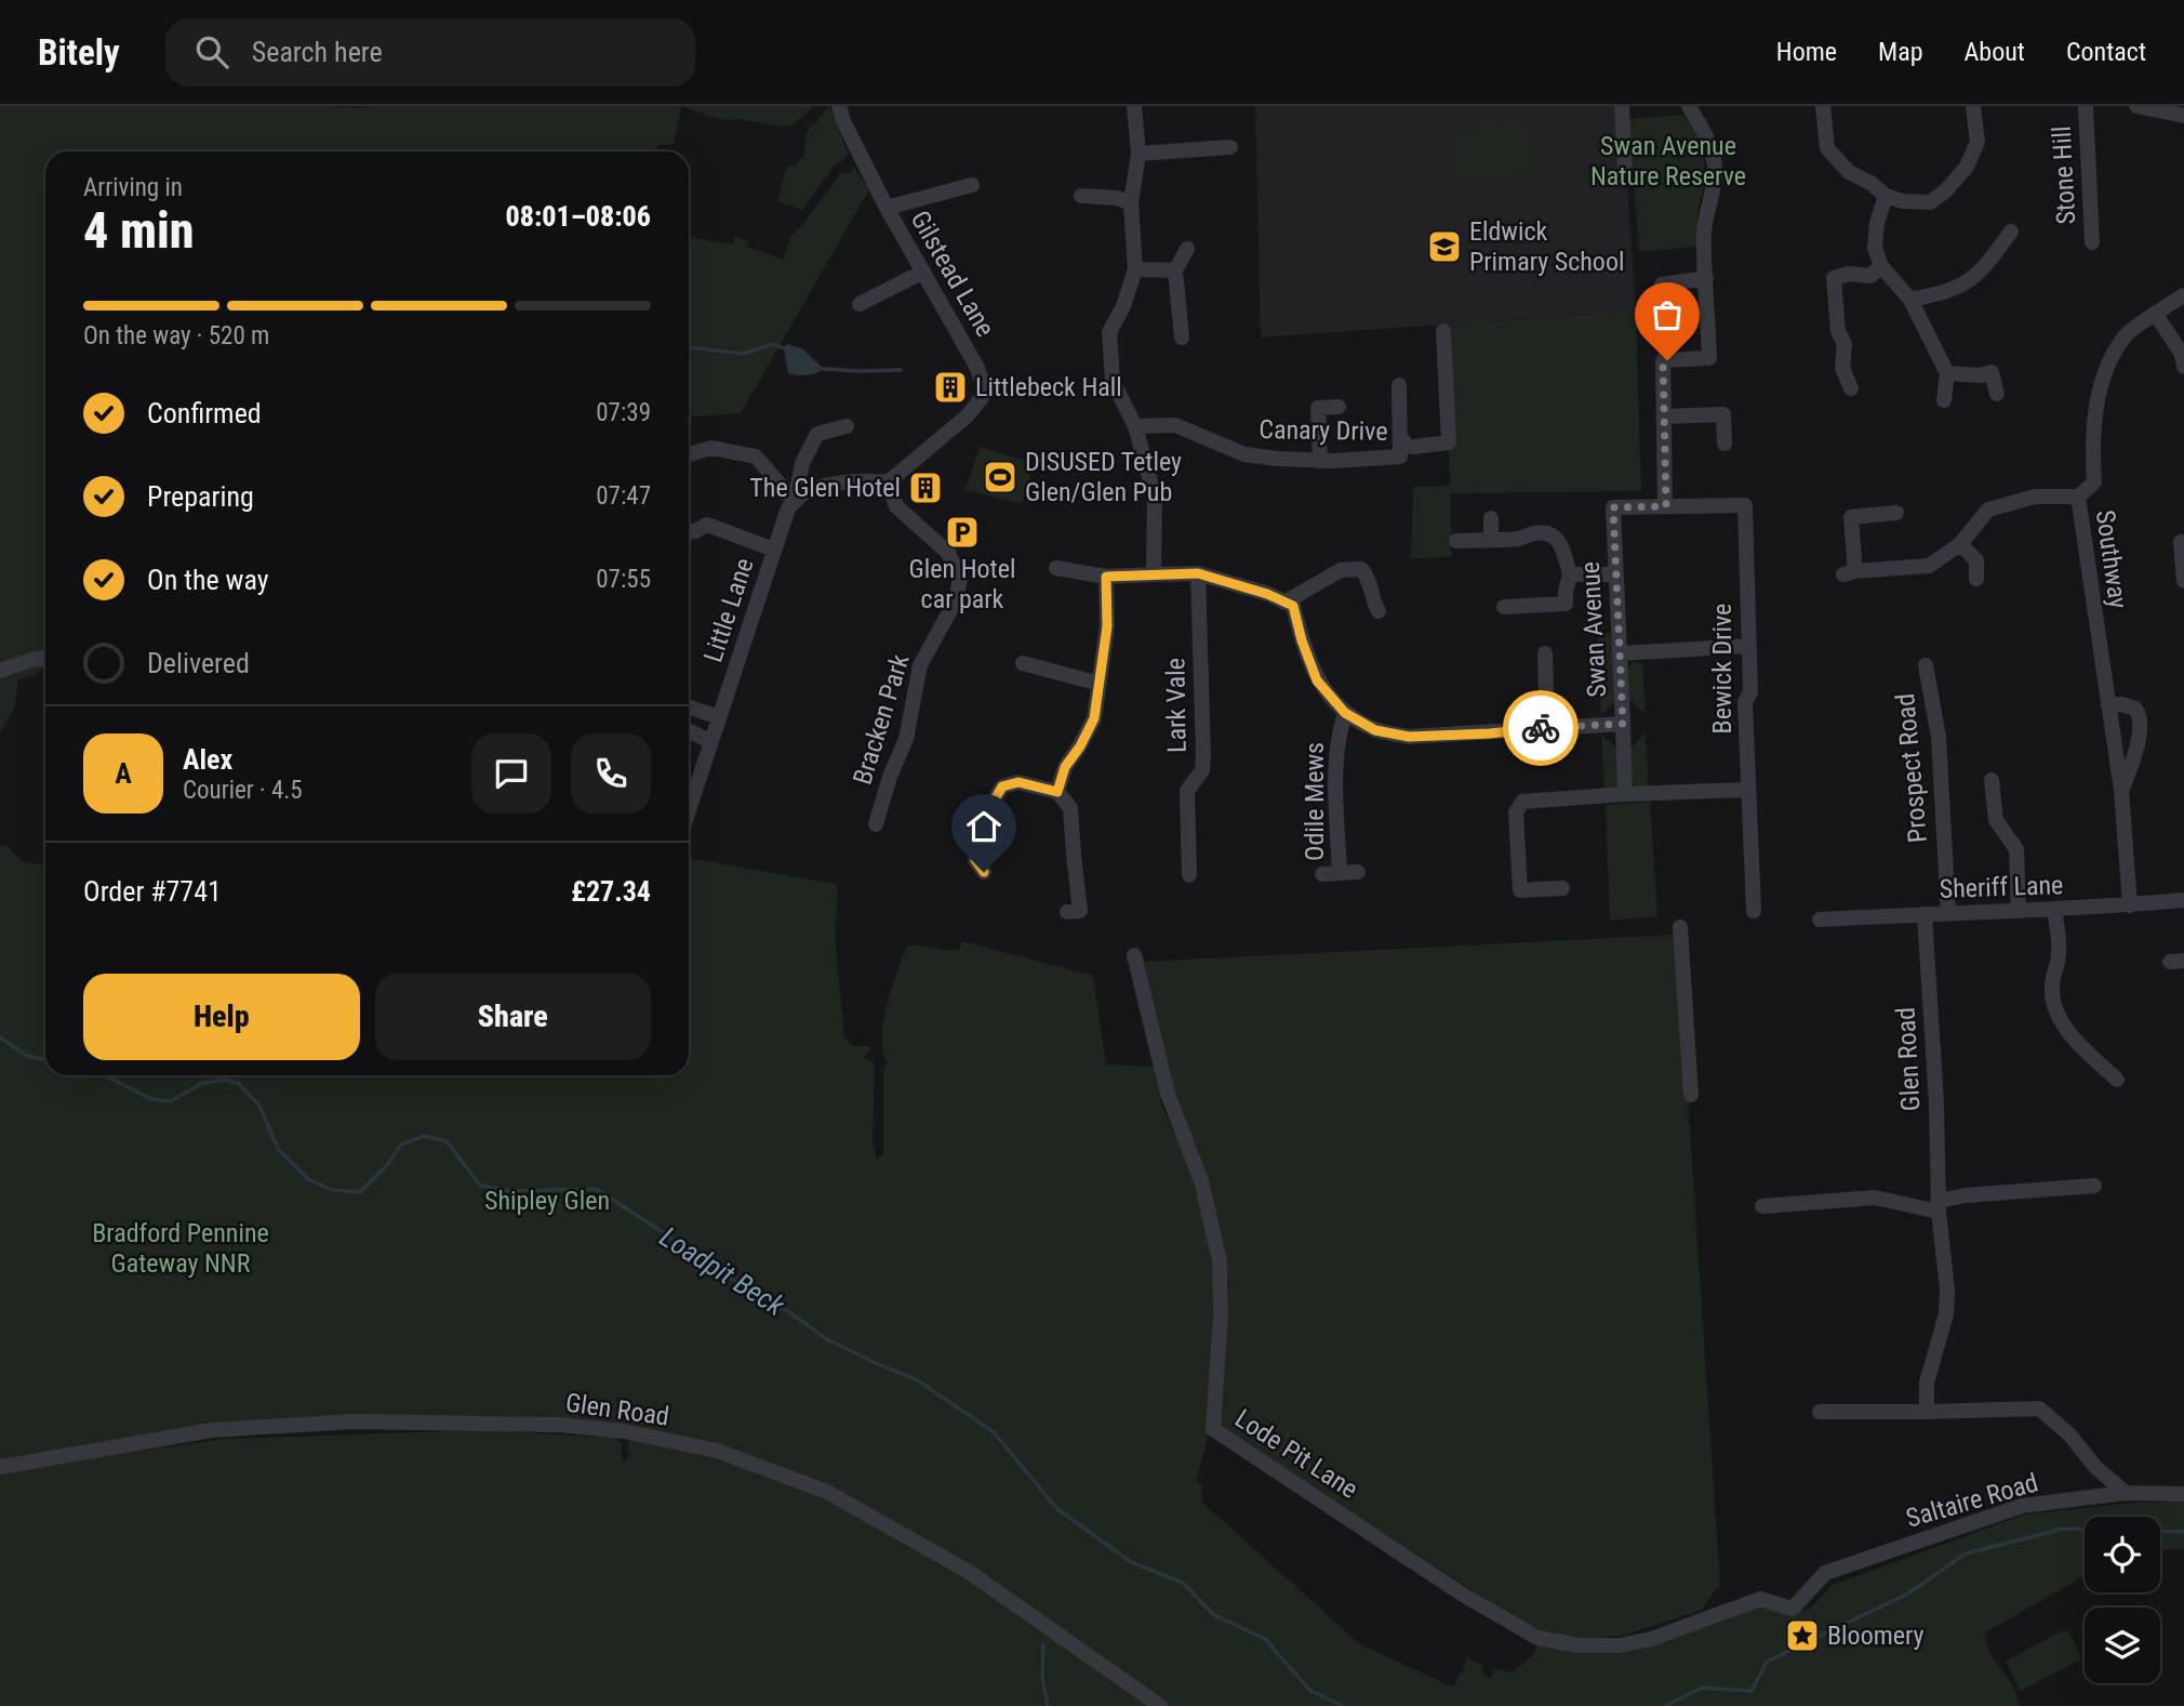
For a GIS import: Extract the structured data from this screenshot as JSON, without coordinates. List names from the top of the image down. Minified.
{"streets":{"street":["Stone Hill","Gilstead Lane","Canary Drive","Southway","Little Lane","Swan Avenue","Bewick Drive","Lark Vale","Bracken Park","Prospect Road","Odile Mews","Sheriff Lane","Glen Road","Lode Pit Lane","Saltaire Road"]},"crossings":[["Gilstead Lane","Bracken Park"],["Southway","Sheriff Lane"],["Swan Avenue","Bewick Drive"],["Swan Avenue","Odile Mews"],["Prospect Road","Sheriff Lane"],["Sheriff Lane","Glen Road"],["Lode Pit Lane","Saltaire Road"]],"water":["Loadpit Beck"],"parks":["Swan Avenue Nature Reserve","Shipley Glen","Bradford Pennine Gateway NNR"],"places":{"school or university":["Eldwick Primary School"],"building":["Littlebeck Hall","The Glen Hotel"],"sports":["DISUSED Tetley Glen/Glen Pub"],"parking":["Glen Hotel car park"],"place":["Bloomery"]},"page":{"header":"Bitely","search":"Search here","nav":["Home","Map","About","Contact"],"heading":["4 min","Arriving in","08:01–08:06"],"panel":["Alex","Courier · 4.5","Order #7741","£27.34"],"bar":"On the way · 520 m","list":[["Confirmed","07:39"],["Preparing","07:47"],["On the way","07:55"],"Delivered"],"round":"A","buttons":["Help","Share"]}}
